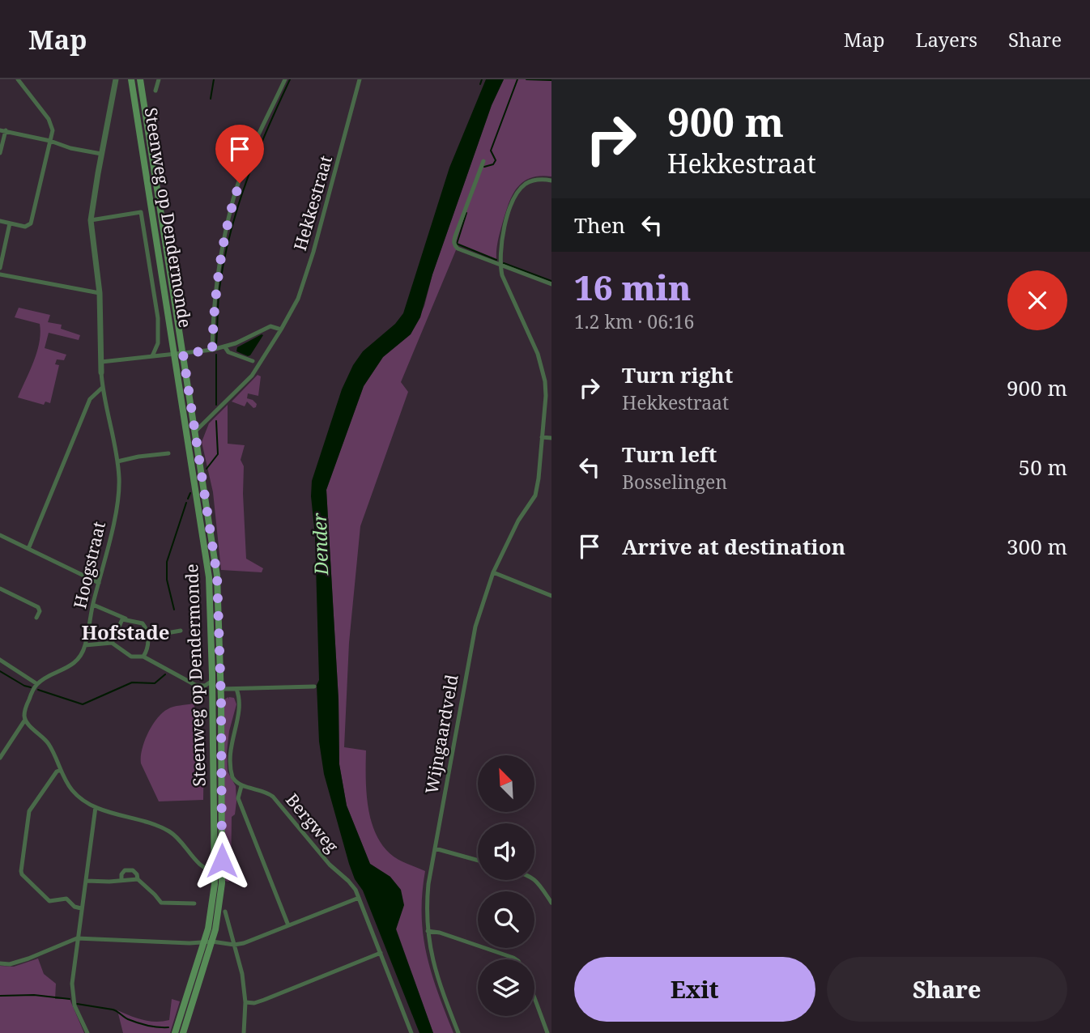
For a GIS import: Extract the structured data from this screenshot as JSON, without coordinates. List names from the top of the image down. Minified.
{"streets":{"main road":["Steenweg op Dendermonde"],"street":["Hekkestraat","Hoogstraat","Wijngaardveld","Bergweg"]},"crossings":[["Hekkestraat","Steenweg op Dendermonde"]],"districts":["Hofstade"],"water":["Dender"],"north":"top left","page":{"header":"Map","nav":["Map","Layers","Share"],"turn":["900 m","Hekkestraat"],"then":"Then","heading":["16 min","1.2 km · 06:16"],"list":[{"name":"Turn right","note":"Hekkestraat","value":"900 m"},{"name":"Turn left","note":"Bosselingen","value":"50 m"},{"name":"Arrive at destination","value":"300 m"}],"buttons":["Exit","Share"]}}
